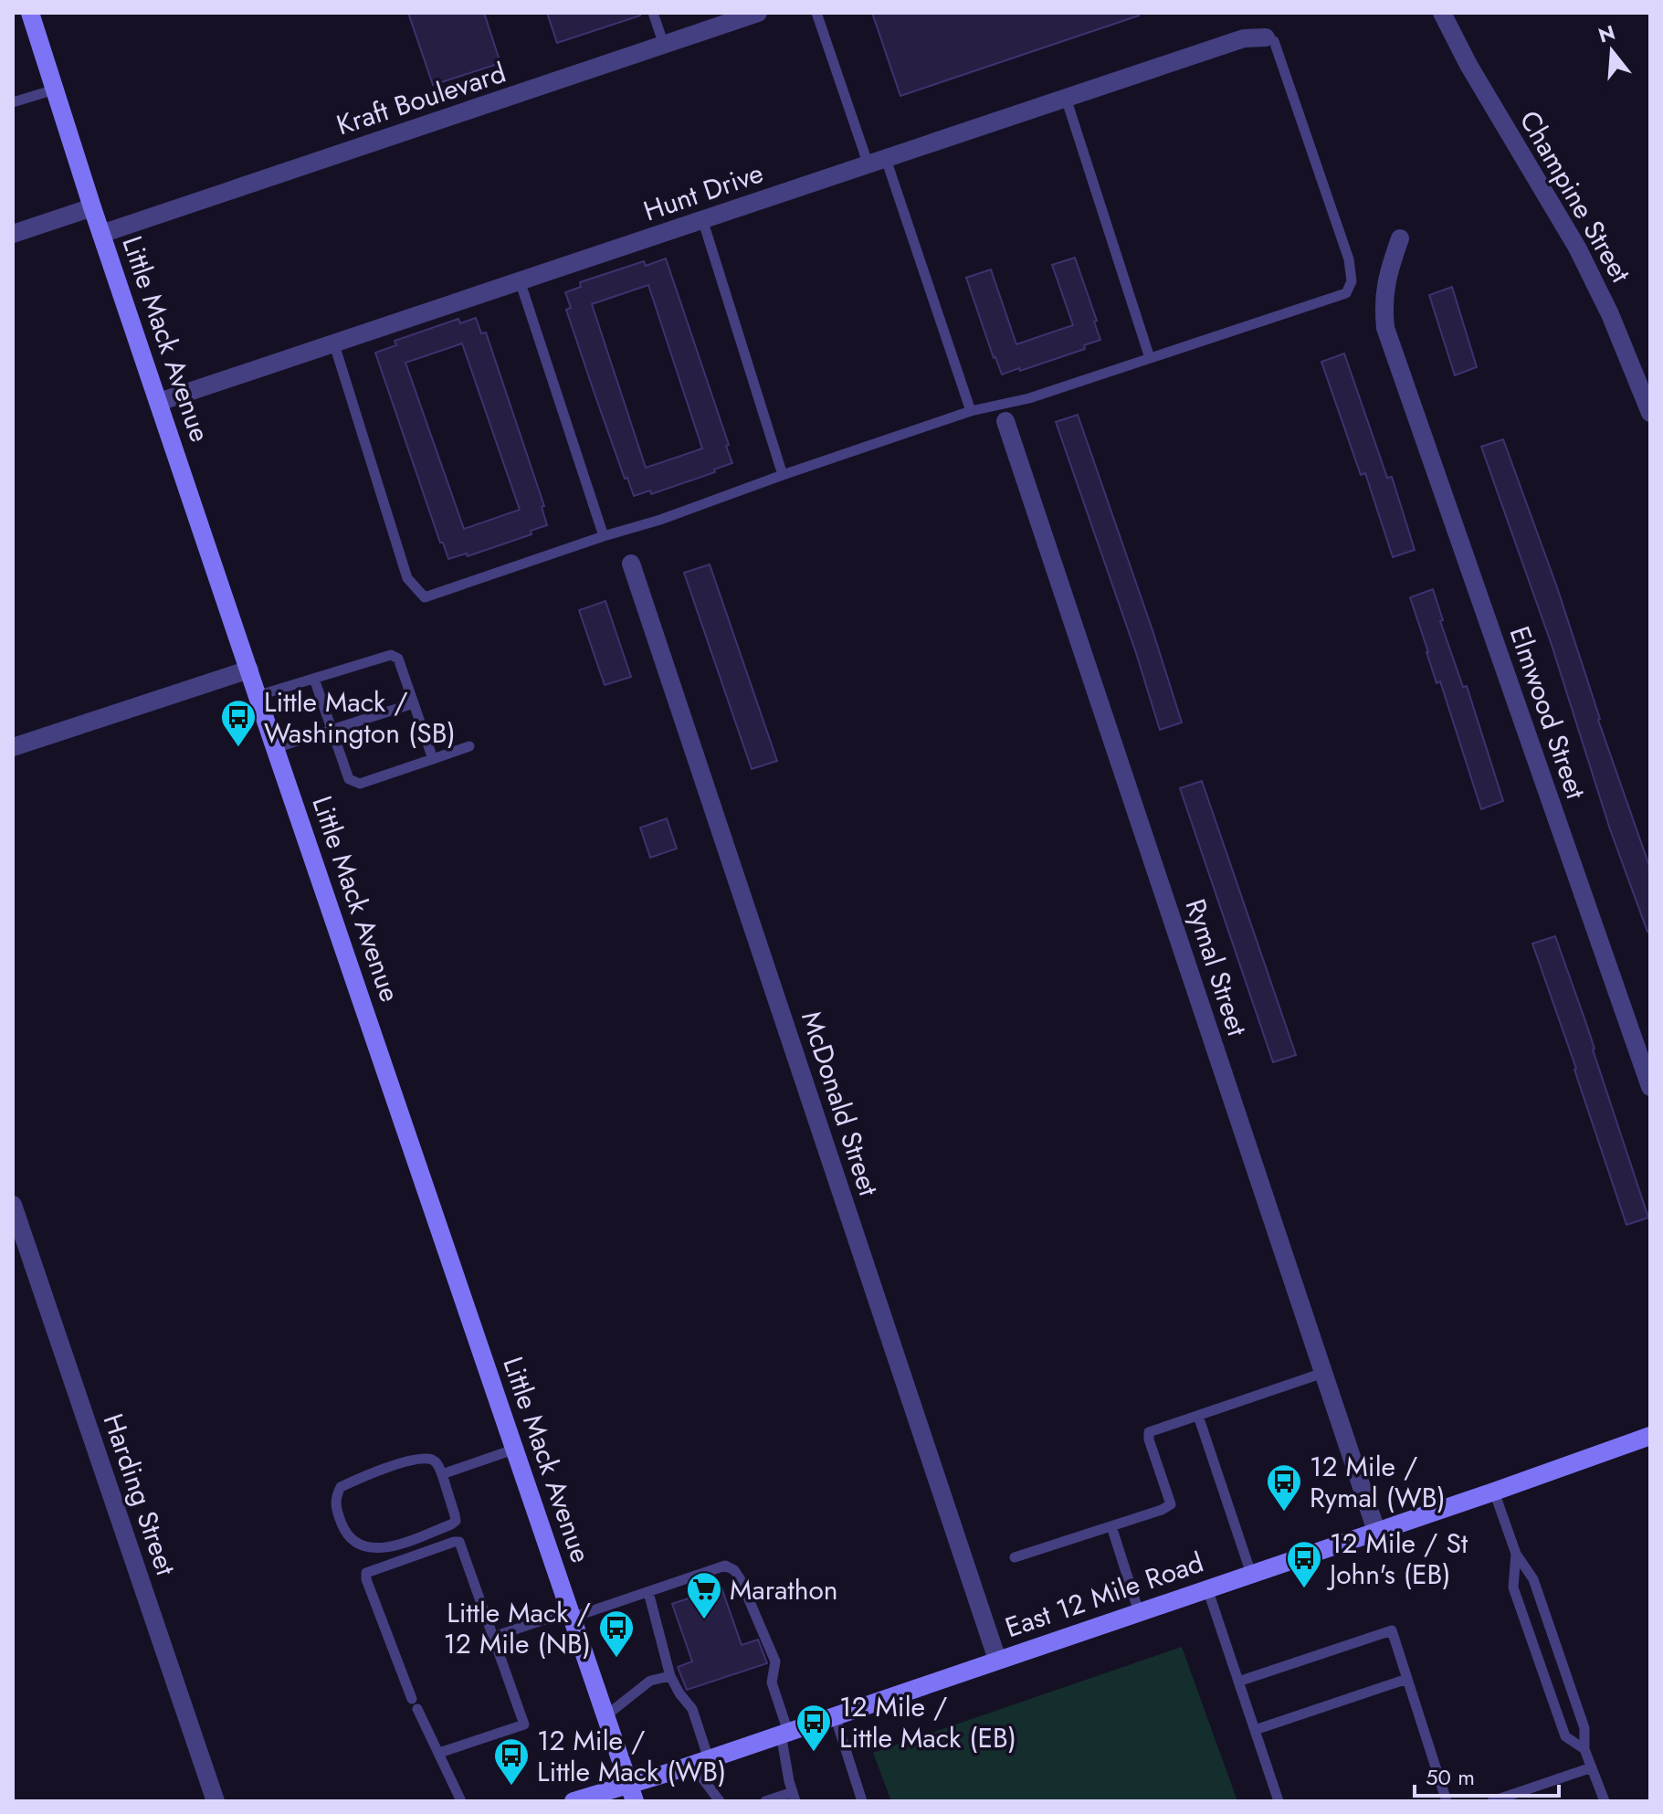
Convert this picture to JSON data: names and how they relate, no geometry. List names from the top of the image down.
{
  "streets": {
    "main road": ["Little Mack Avenue", "East 12 Mile Road"],
    "street": [
      "Kraft Boulevard",
      "Hunt Drive",
      "Champine Street",
      "Elmwood Street",
      "Rymal Street",
      "McDonald Street",
      "Harding Street"
    ]
  },
  "crossings": [
    ["Kraft Boulevard", "Little Mack Avenue"],
    ["Hunt Drive", "Little Mack Avenue"],
    ["Little Mack Avenue", "East 12 Mile Road"],
    ["Rymal Street", "East 12 Mile Road"],
    ["McDonald Street", "East 12 Mile Road"]
  ],
  "places": {
    "bus stop": [
      "Little Mack / Washington (SB)",
      "12 Mile / Rymal (WB)",
      "12 Mile / St John's (EB)",
      "Little Mack / 12 Mile (NB)",
      "12 Mile / Little Mack (EB)",
      "12 Mile / Little Mack (WB)"
    ],
    "supermarket": ["Marathon"]
  },
  "scale_bar": "50 m",
  "north": "top"
}
